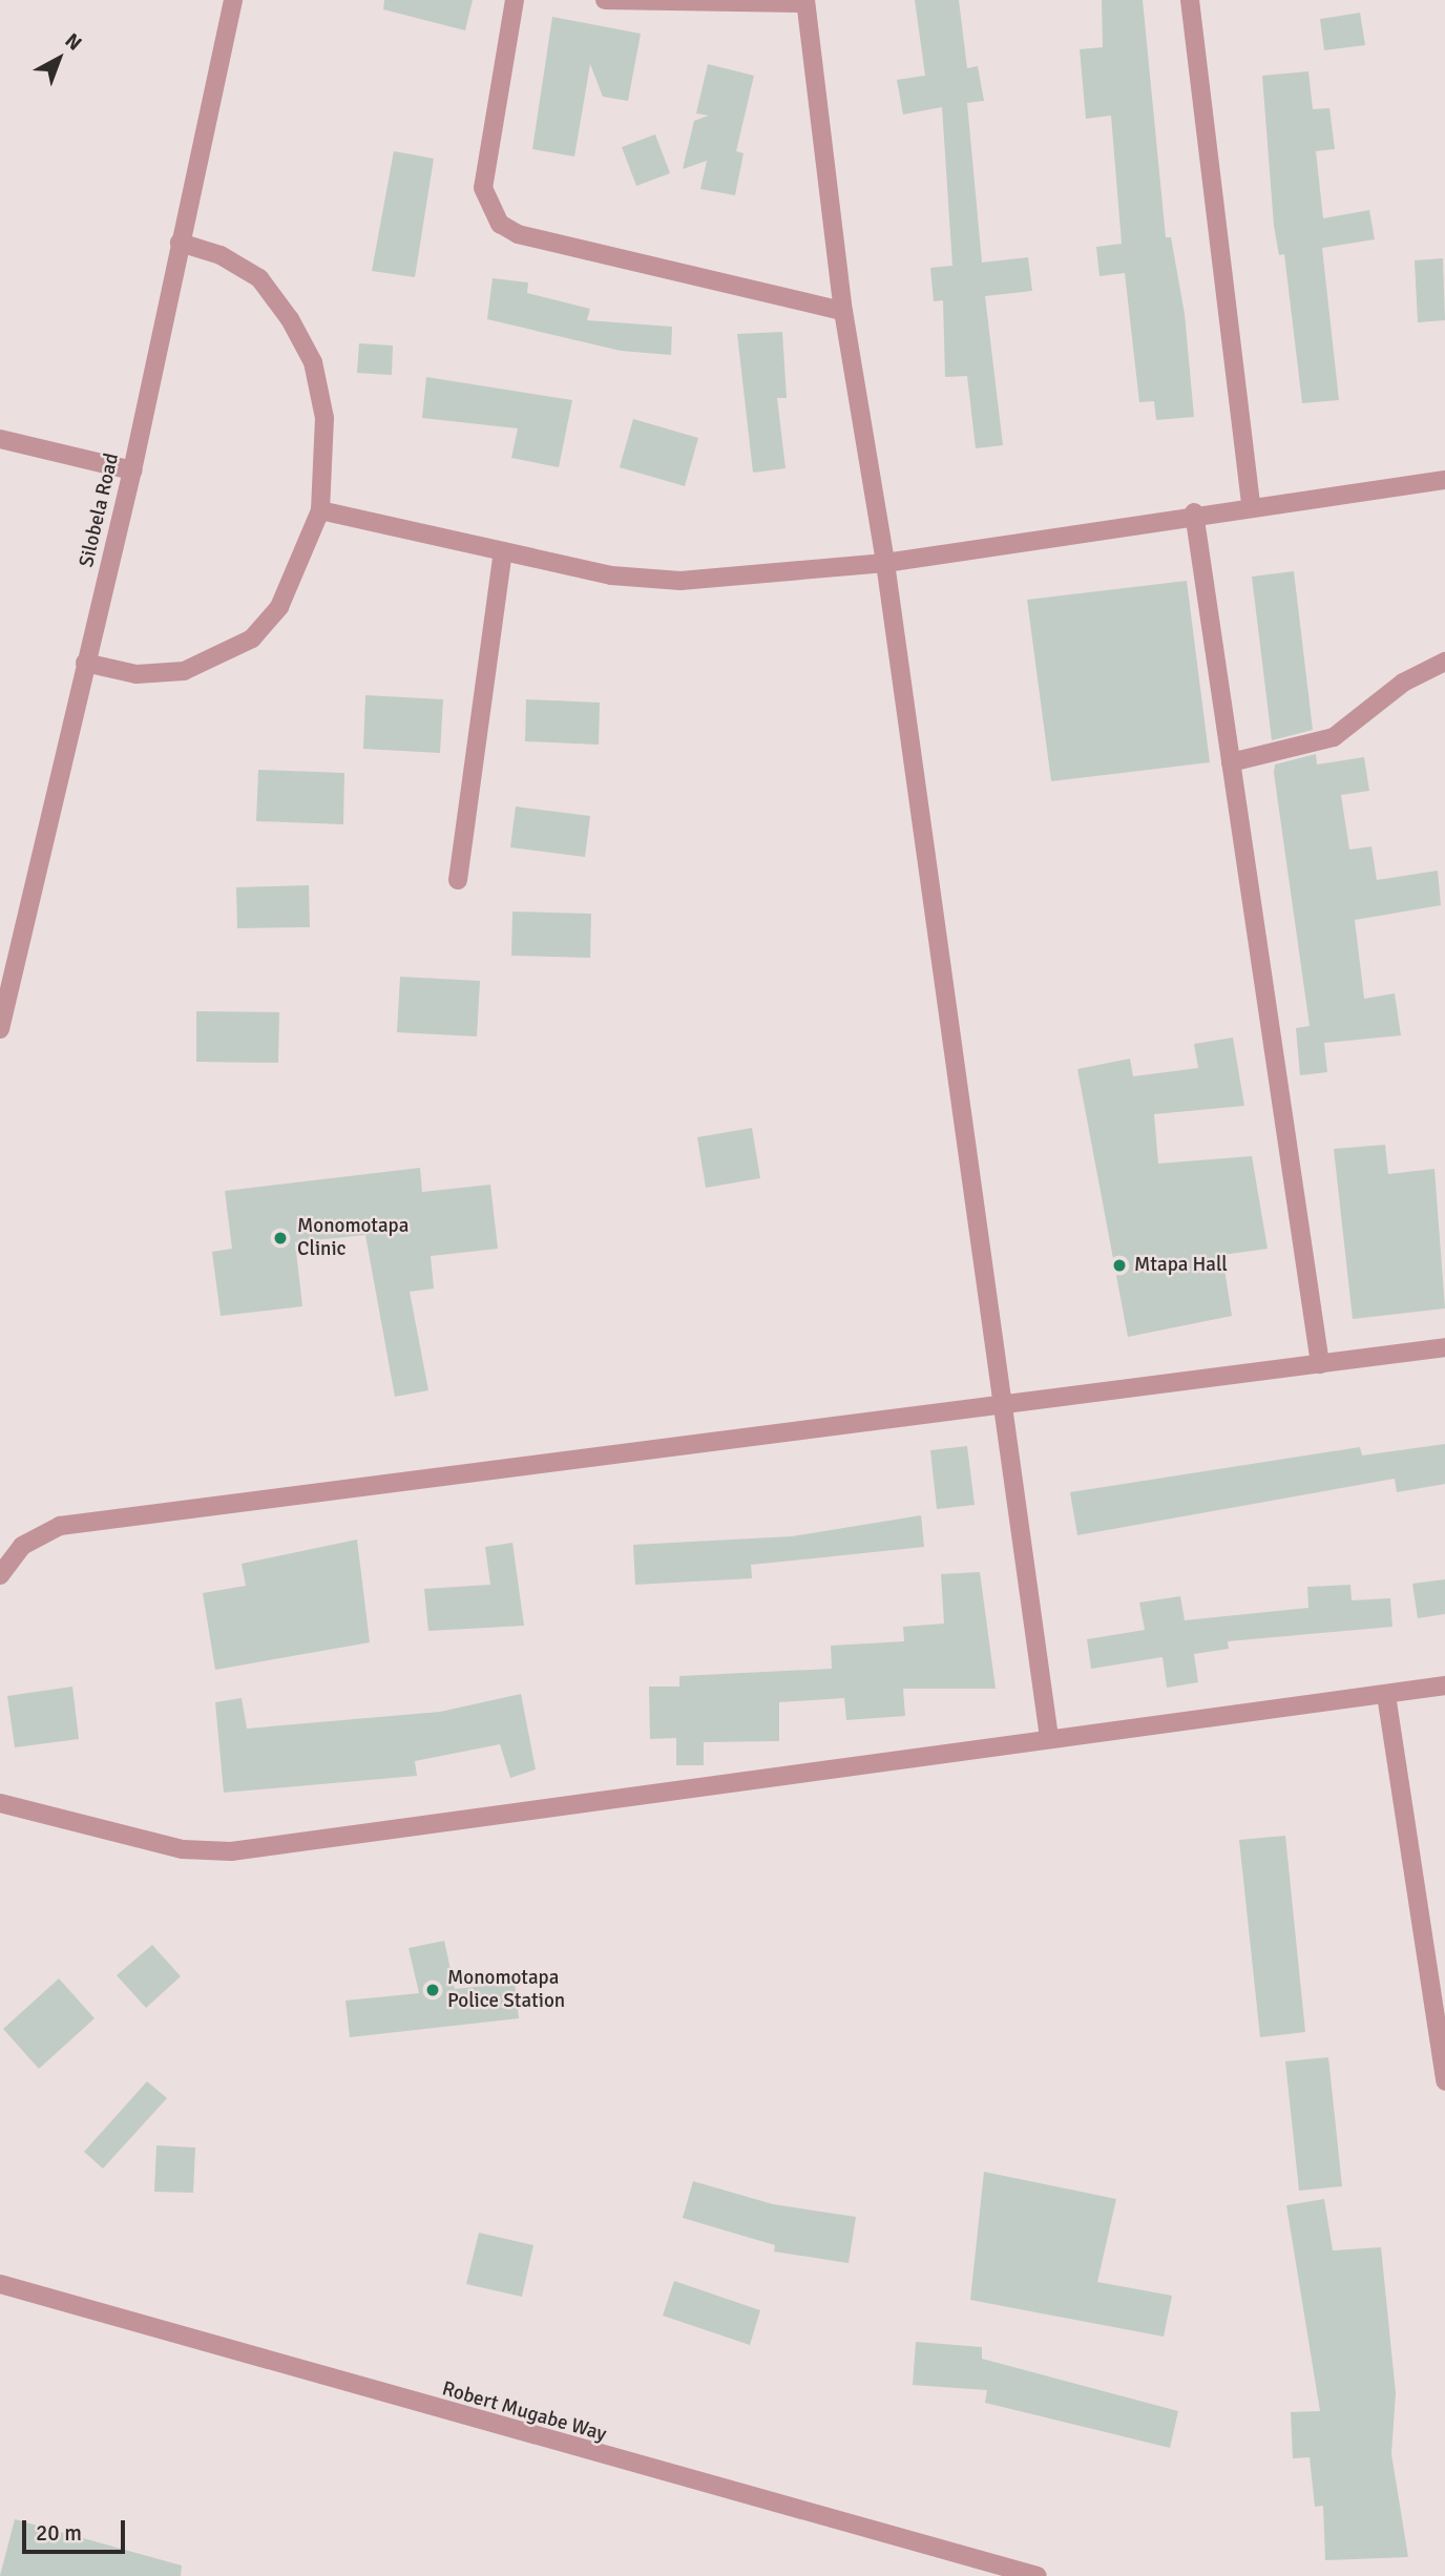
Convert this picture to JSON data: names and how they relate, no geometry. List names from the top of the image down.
{
  "streets": {
    "street": ["Silobela Road", "Robert Mugabe Way"]
  },
  "places": ["Monomotapa Clinic", "Mtapa Hall", "Monomotapa Police Station"],
  "scale_bar": "20 m",
  "north": "top right"
}
